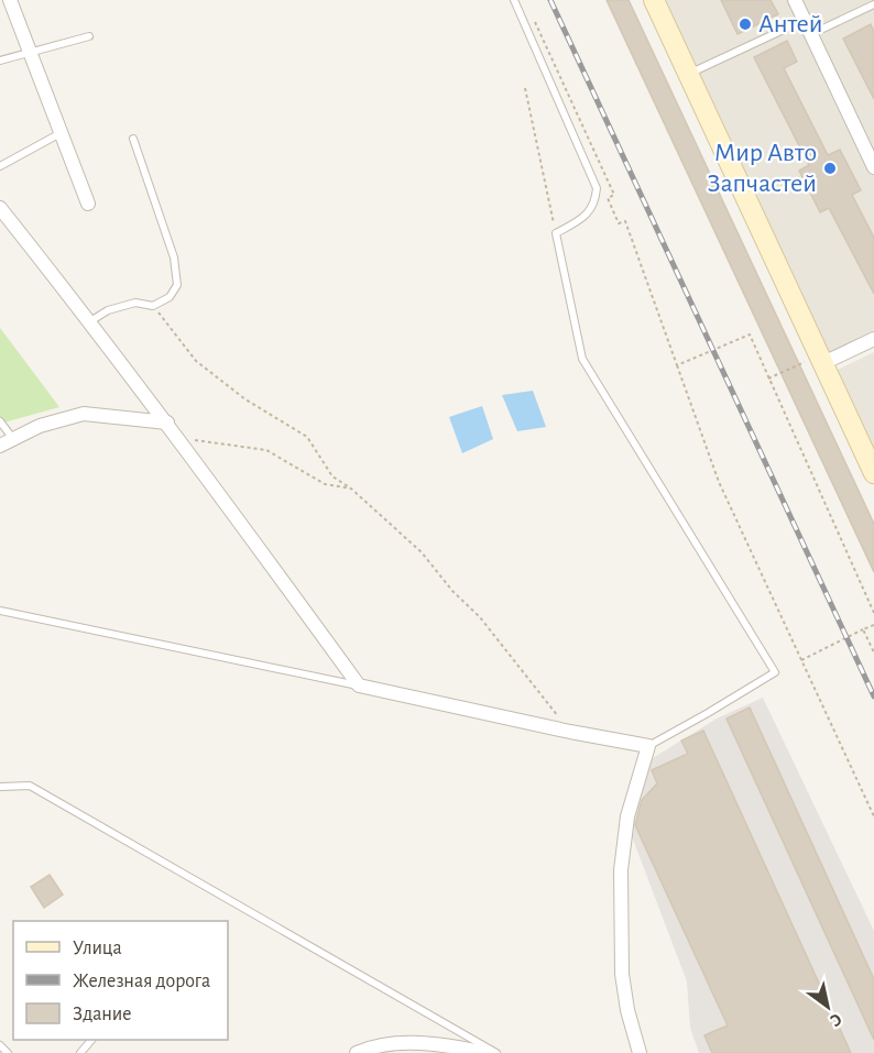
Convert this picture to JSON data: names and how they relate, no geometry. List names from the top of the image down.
{
  "places": ["Антей", "Мир Авто Запчастей"],
  "legend": ["Улица", "Железная дорога", "Здание"],
  "north": "bottom right"
}
